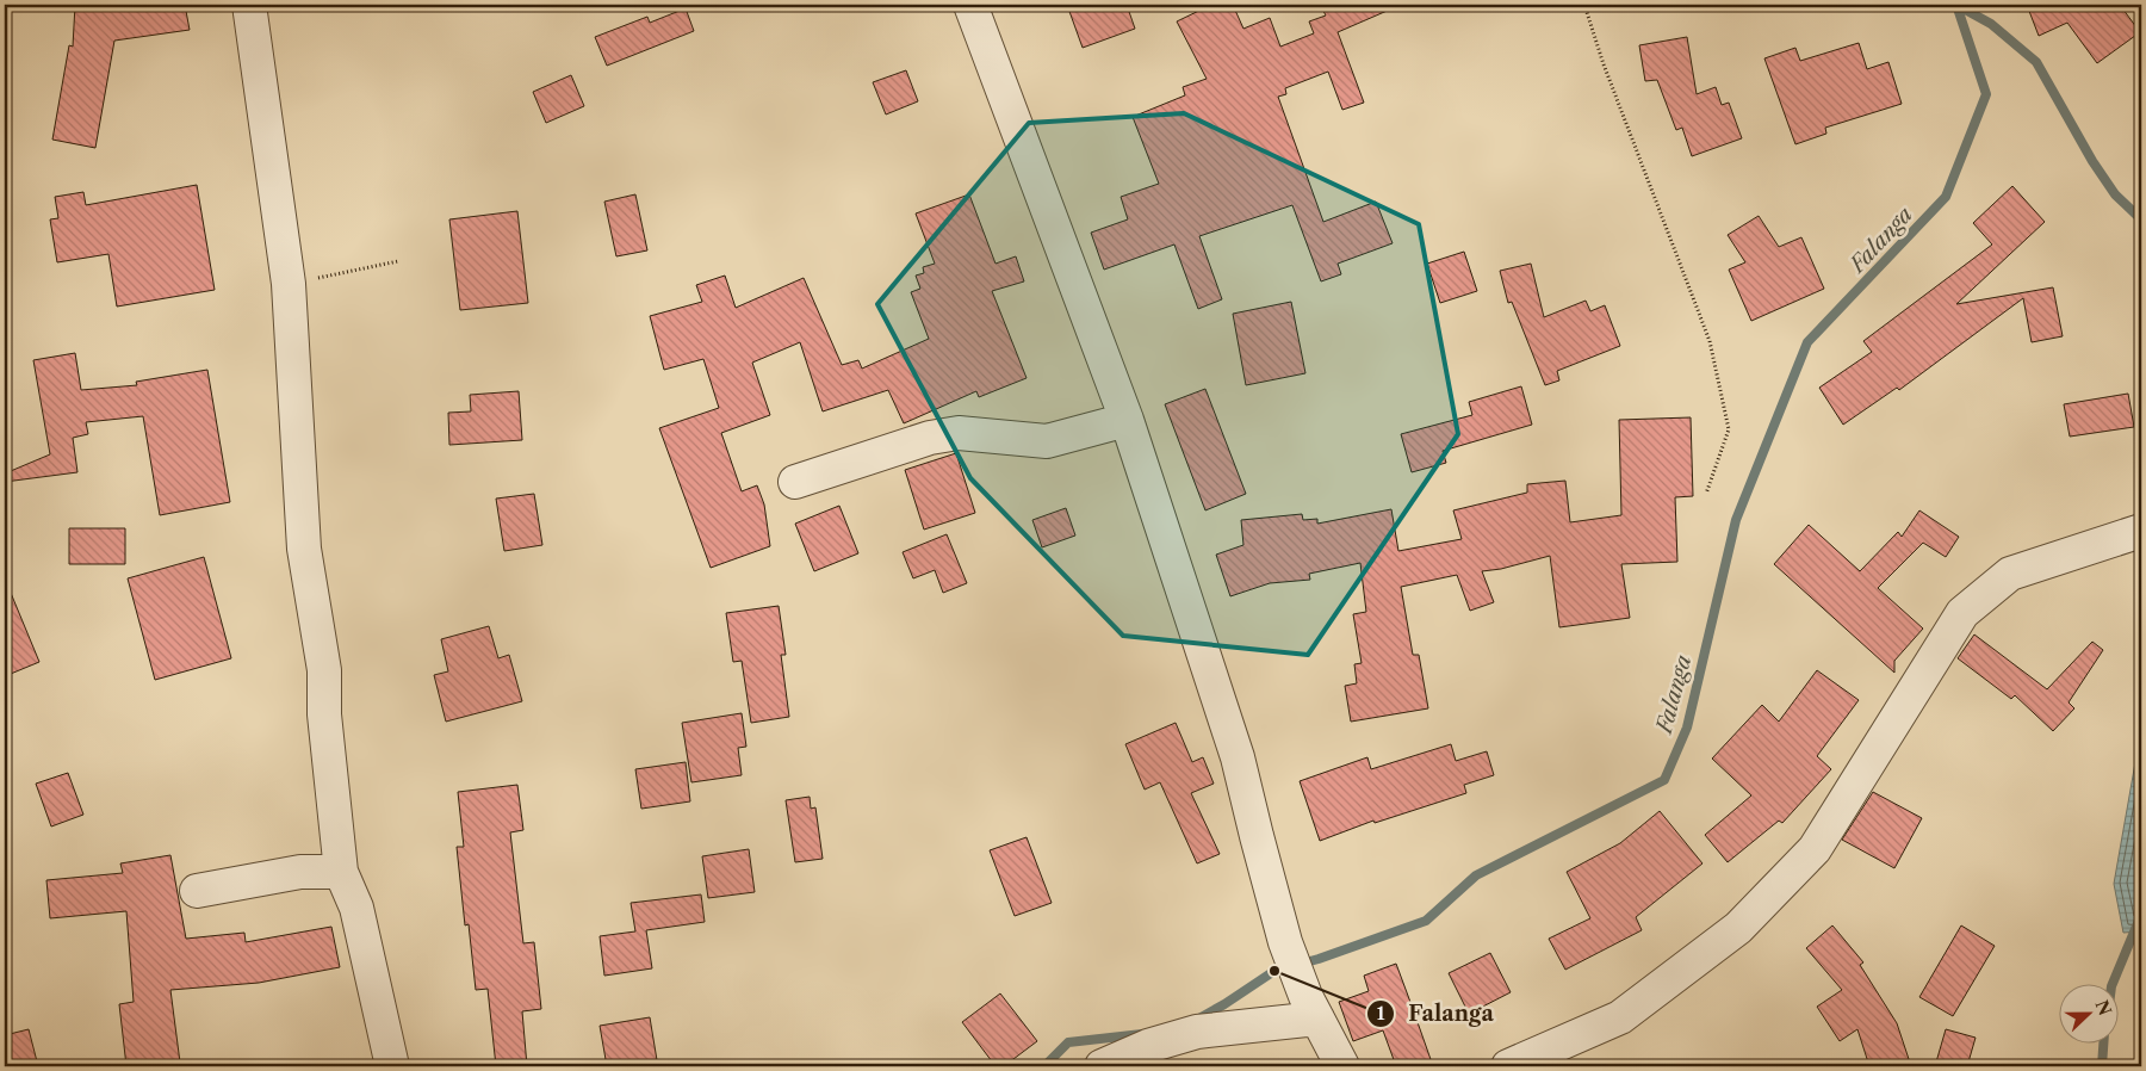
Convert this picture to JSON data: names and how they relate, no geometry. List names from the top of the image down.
{
  "water": ["Falanga"],
  "places": ["Falanga"],
  "north": "right"
}
